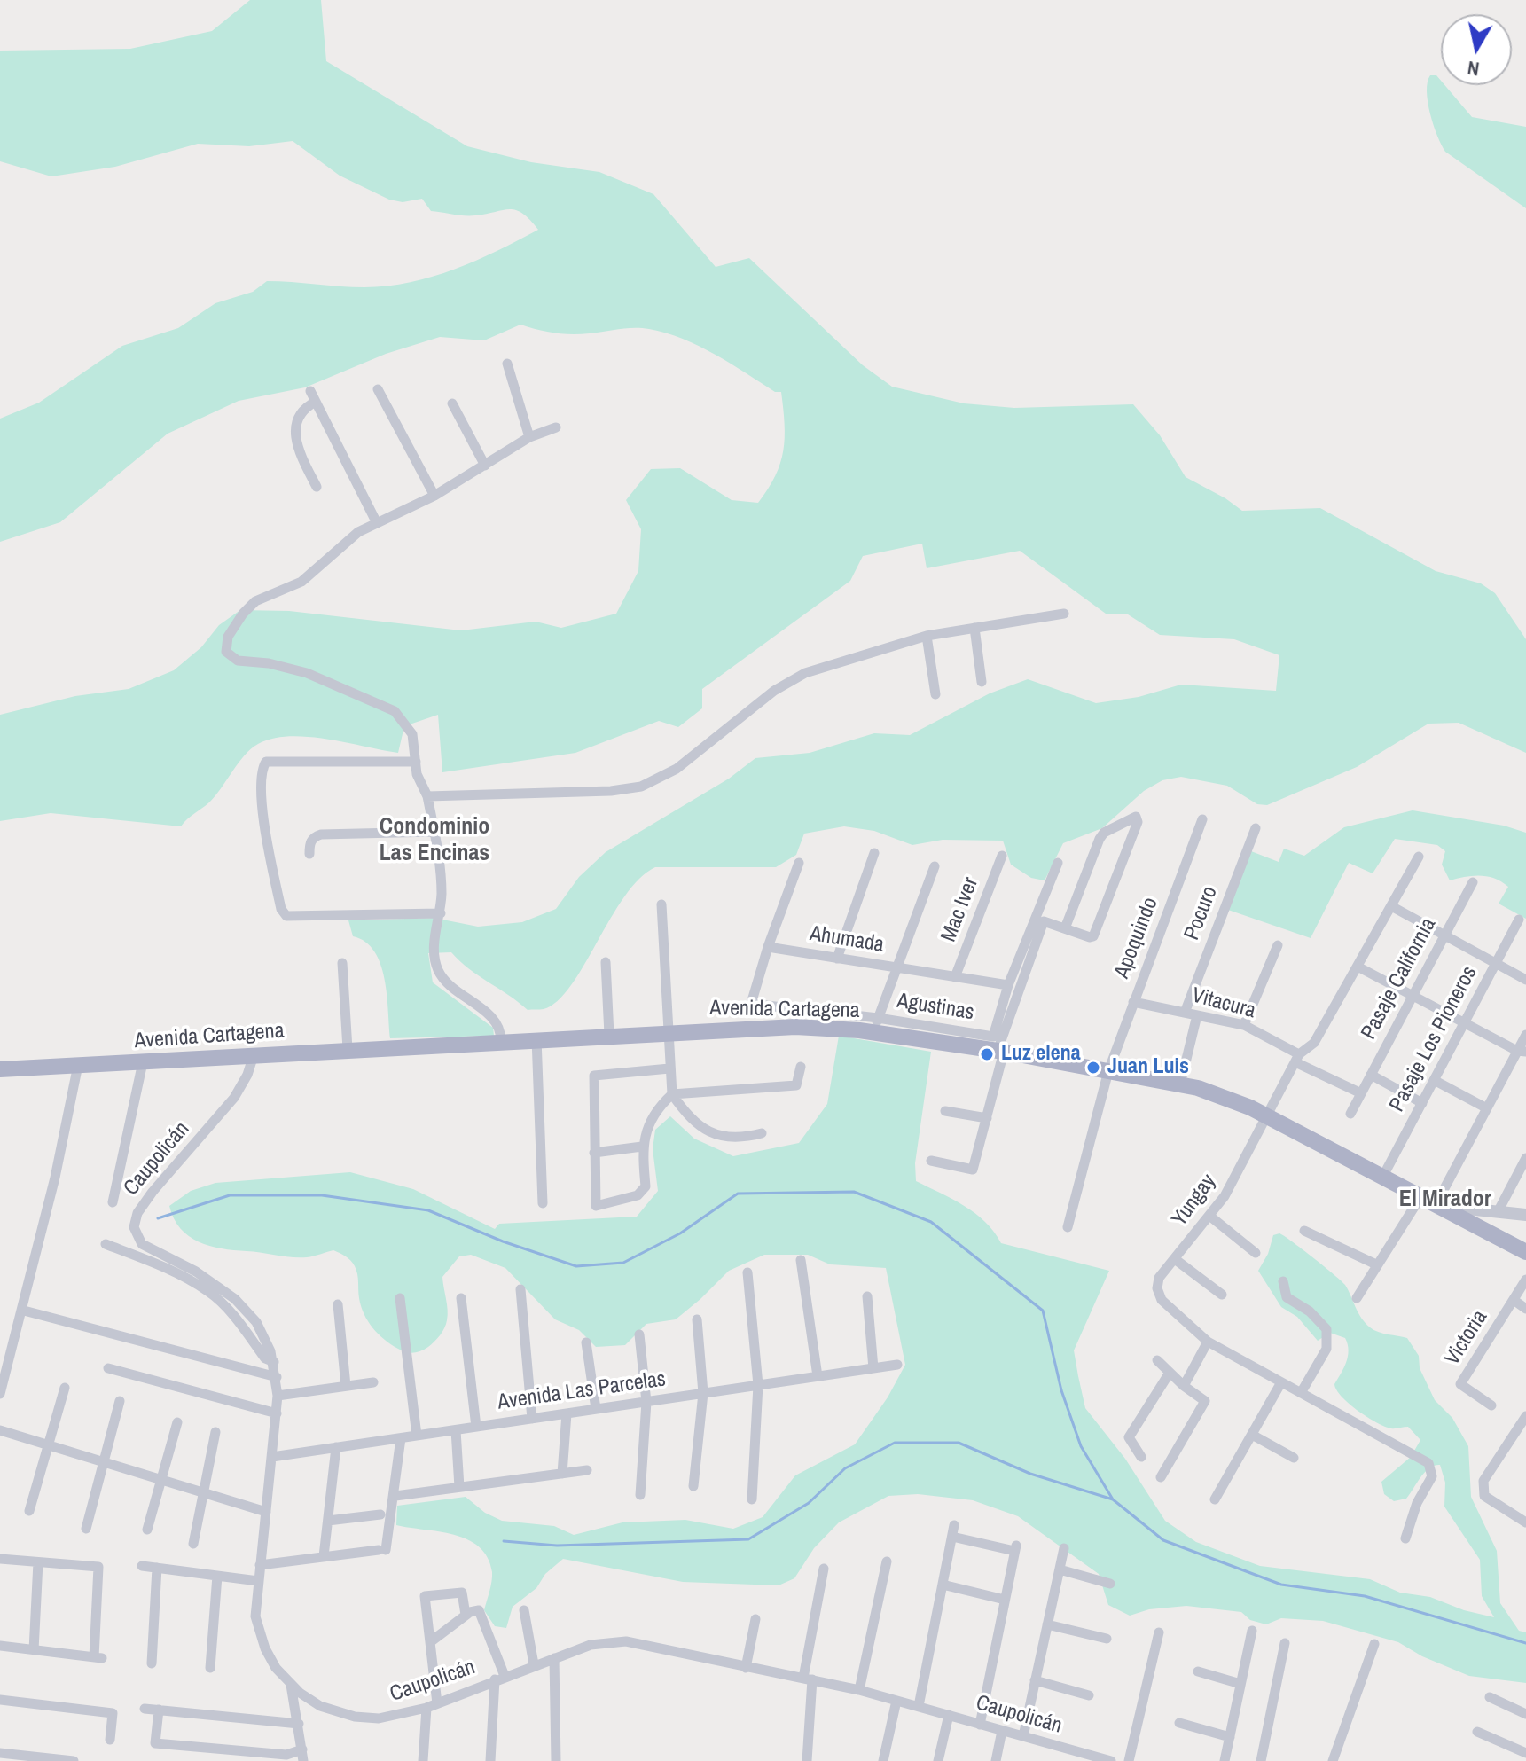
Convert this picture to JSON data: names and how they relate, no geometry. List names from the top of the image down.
{
  "streets": {
    "main road": ["Avenida Cartagena"],
    "street": [
      "Mac Iver",
      "Pocuro",
      "Apoquindo",
      "Ahumada",
      "Pasaje California",
      "Vitacura",
      "Agustinas",
      "Pasaje Los Pioneros",
      "Caupolicán",
      "Yungay",
      "Victoria",
      "Avenida Las Parcelas"
    ]
  },
  "crossings": [
    ["Mac Iver", "Ahumada"],
    ["Pocuro", "Vitacura"],
    ["Apoquindo", "Vitacura"],
    ["Apoquindo", "Avenida Cartagena"],
    ["Ahumada", "Agustinas"],
    ["Vitacura", "Yungay"],
    ["Agustinas", "Avenida Cartagena"],
    ["Avenida Cartagena", "Pasaje Los Pioneros"],
    ["Avenida Cartagena", "Caupolicán"],
    ["Avenida Cartagena", "Yungay"],
    ["Caupolicán", "Avenida Las Parcelas"]
  ],
  "districts": ["Condominio Las Encinas", "El Mirador"],
  "places": ["Luz elena", "Juan Luis"],
  "north": "bottom"
}
